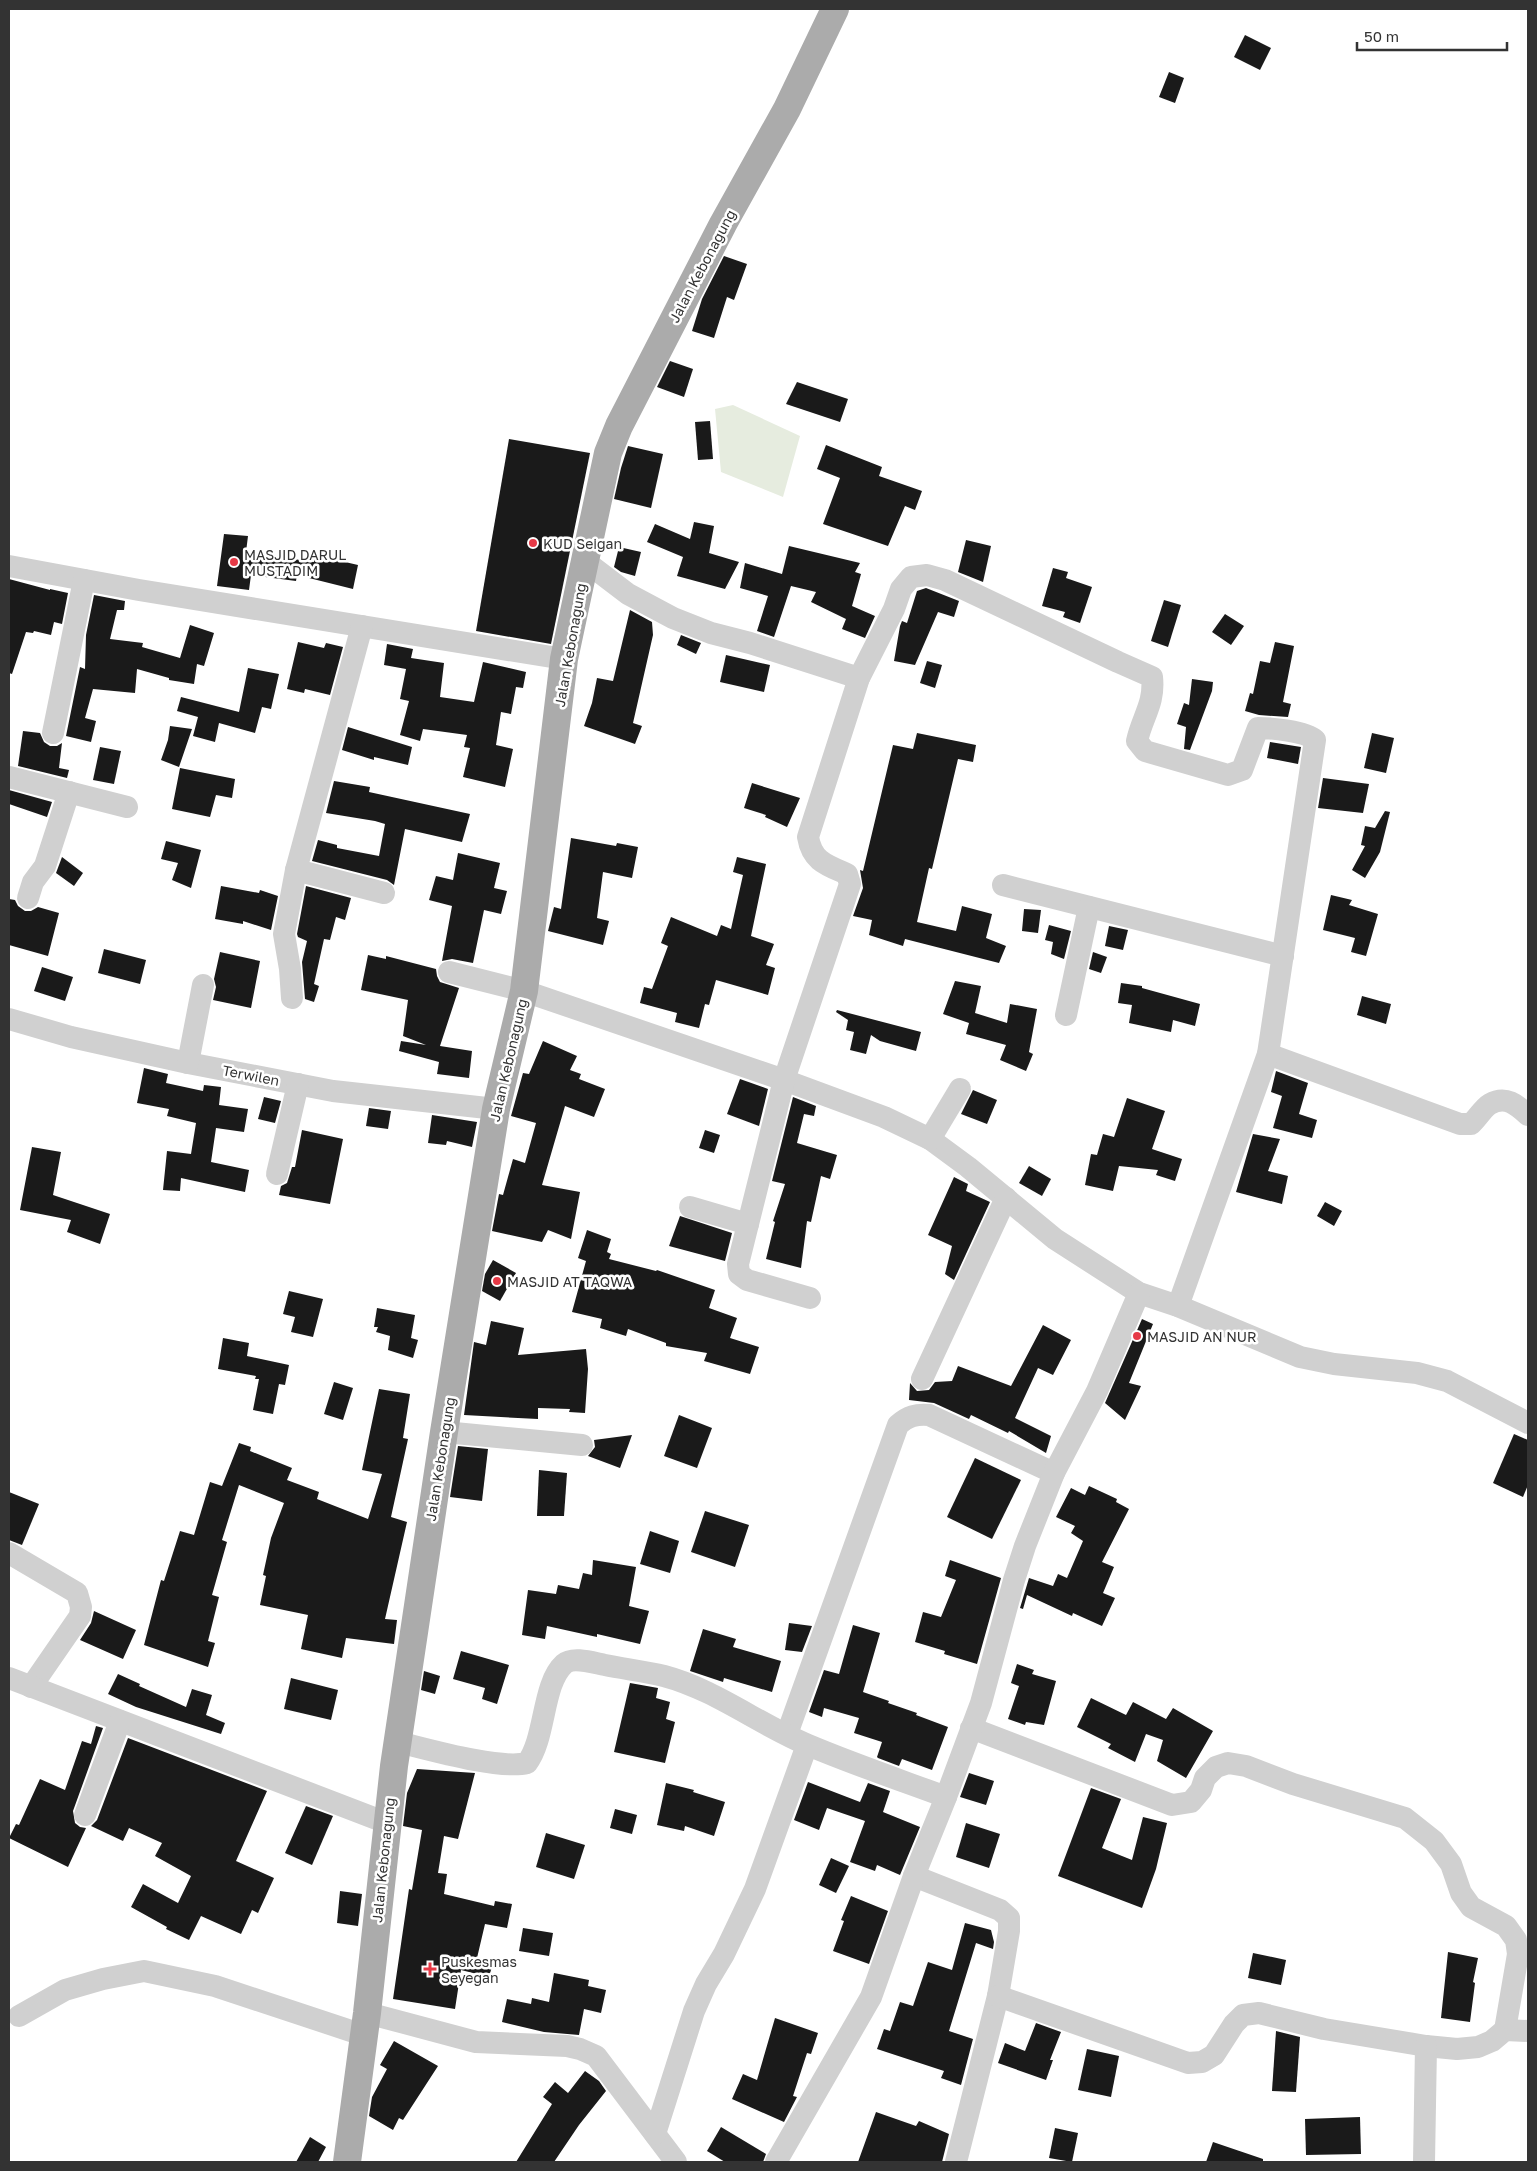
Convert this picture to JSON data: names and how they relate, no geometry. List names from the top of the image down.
{
  "streets": {
    "main road": ["Jalan Kebonagung"],
    "street": ["Terwilen"]
  },
  "crossings": [
    ["Jalan Kebonagung", "Terwilen"]
  ],
  "places": {
    "other": [
      "KUD Seigan",
      "MASJID DARUL MUSTADIM",
      "MASJID AT TAQWA",
      "MASJID AN NUR"
    ],
    "health": ["Puskesmas Seyegan"]
  },
  "scale_bar": "50 m"
}
